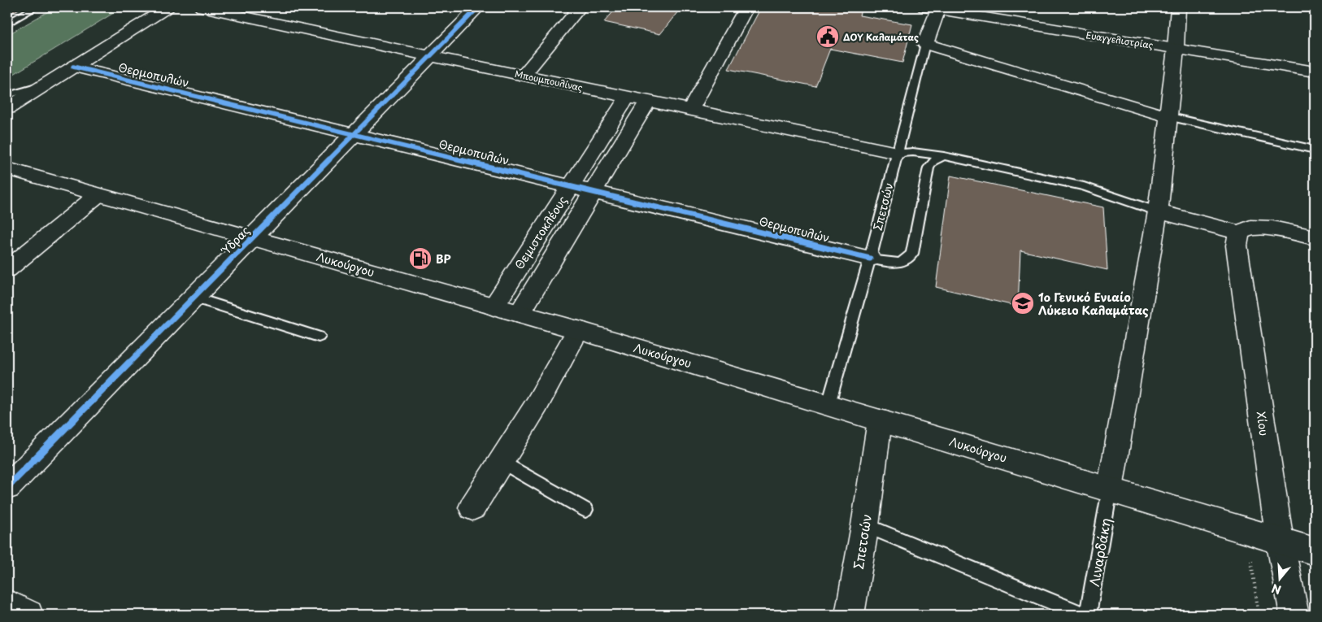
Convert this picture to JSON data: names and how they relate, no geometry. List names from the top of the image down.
{
  "streets": {
    "street": [
      "Ευαγγελιστρίας",
      "Θερμοπυλών",
      "Μπουμπουλίνας",
      "Σπετσών",
      "Θεμιστοκλέους",
      "Ύδρας",
      "Λυκούργου",
      "Χίου"
    ],
    "lane": ["Λιναρδάκη"]
  },
  "crossings": [
    ["Ευαγγελιστρίας", "Σπετσών"],
    ["Θερμοπυλών", "Σπετσών"],
    ["Θερμοπυλών", "Θεμιστοκλέους"],
    ["Θερμοπυλών", "Ύδρας"],
    ["Μπουμπουλίνας", "Σπετσών"],
    ["Μπουμπουλίνας", "Θεμιστοκλέους"],
    ["Μπουμπουλίνας", "Ύδρας"],
    ["Σπετσών", "Λυκούργου"],
    ["Θεμιστοκλέους", "Λυκούργου"],
    ["Ύδρας", "Λυκούργου"],
    ["Λυκούργου", "Χίου"],
    ["Λυκούργου", "Λιναρδάκη"]
  ],
  "places": {
    "public building": ["ΔΟΥ Καλαμάτας"],
    "fuel station": ["BP"],
    "school or university": ["1ο Γενικό Ενιαίο Λύκειο Καλαμάτας"]
  },
  "north": "bottom"
}
